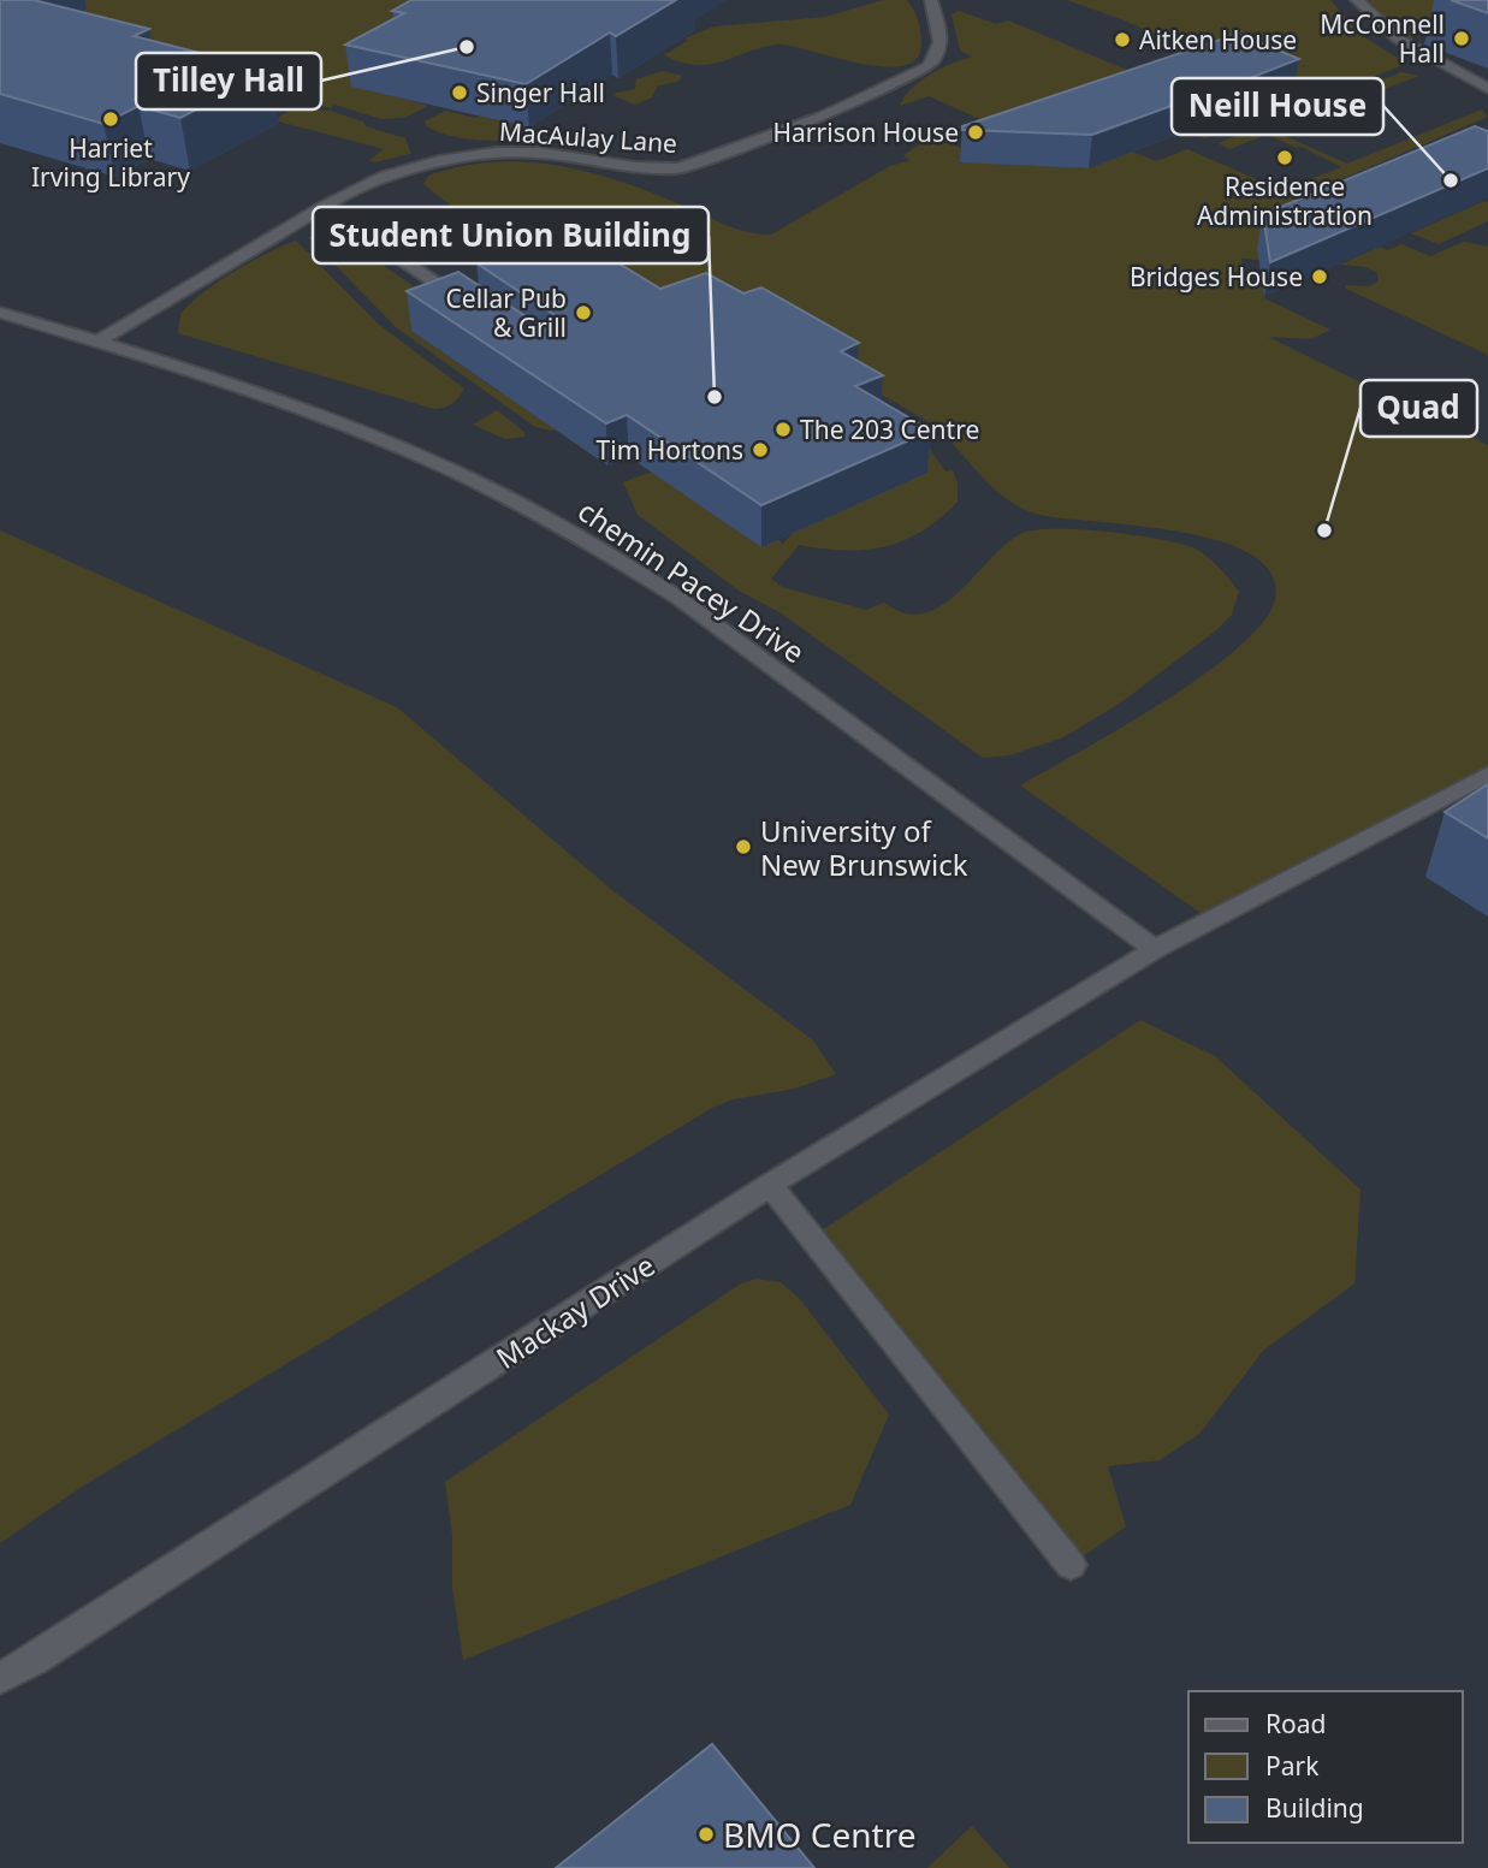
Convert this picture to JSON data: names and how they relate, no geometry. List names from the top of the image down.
{
  "streets": {
    "street": ["MacAulay Lane", "chemin Pacey Drive", "Mackay Drive"]
  },
  "crossings": [
    ["MacAulay Lane", "chemin Pacey Drive"],
    ["chemin Pacey Drive", "Mackay Drive"]
  ],
  "places": [
    "McConnell Hall",
    "Aitken House",
    "Tilley Hall",
    "Singer Hall",
    "Harriet Irving Library",
    "Harrison House",
    "Residence Administration",
    "Neill House",
    "Bridges House",
    "Cellar Pub & Grill",
    "Student Union Building",
    "The 203 Centre",
    "Tim Hortons",
    "Quad",
    "University of New Brunswick",
    "BMO Centre"
  ],
  "legend": ["Road", "Park", "Building"]
}
